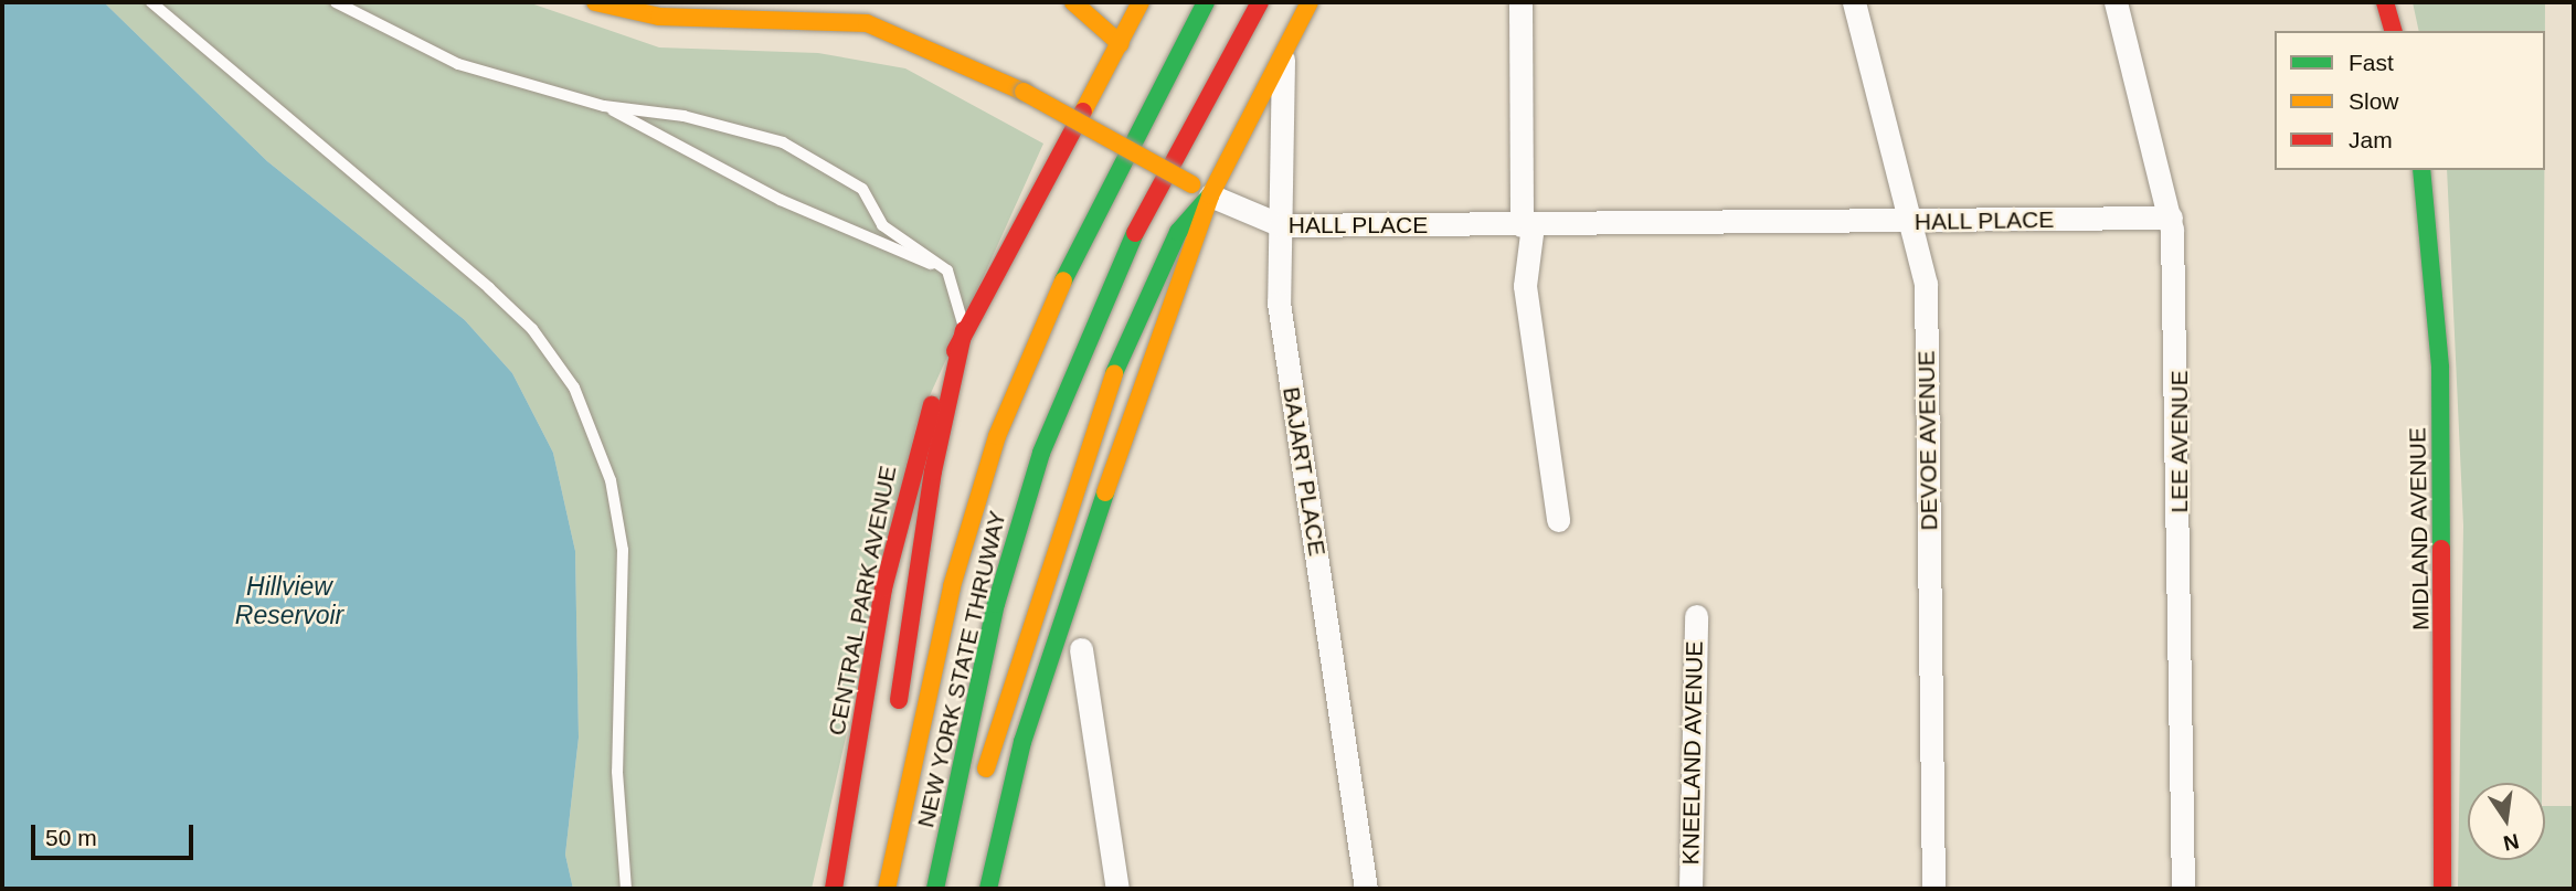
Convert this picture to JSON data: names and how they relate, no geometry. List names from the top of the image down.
{
  "streets": {
    "main road": [
      "HALL PLACE",
      "MIDLAND AVENUE",
      "CENTRAL PARK AVENUE",
      "NEW YORK STATE THRUWAY"
    ],
    "street": [
      "DEVOE AVENUE",
      "LEE AVENUE",
      "BAJART PLACE",
      "KNEELAND AVENUE"
    ]
  },
  "crossings": [
    ["HALL PLACE", "DEVOE AVENUE"],
    ["HALL PLACE", "LEE AVENUE"],
    ["HALL PLACE", "BAJART PLACE"]
  ],
  "water": ["Hillview Reservoir"],
  "legend": ["Fast", "Slow", "Jam"],
  "scale_bar": "50 m",
  "north": "bottom"
}
